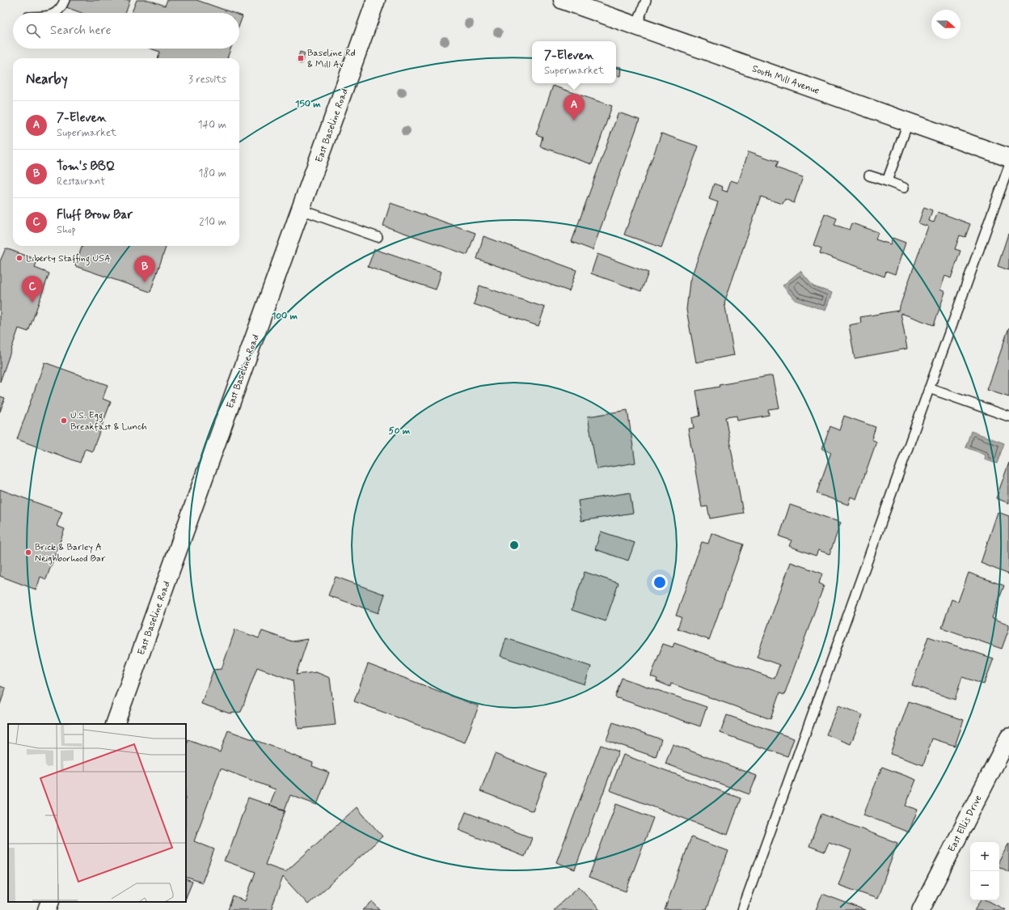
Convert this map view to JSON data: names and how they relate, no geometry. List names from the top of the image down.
{
  "streets": {
    "main road": ["South Mill Avenue", "East Baseline Road"],
    "street": ["East Ellis Drive"]
  },
  "places": {
    "transit": ["Baseline Rd & Mill Av"],
    "other": ["Liberty Staffing USA", "U.S. Egg Breakfast & Lunch", "Brick & Barley A Neighborhood Bar"]
  },
  "north": "right",
  "page": {
    "search": "Search here",
    "popup": ["7-Eleven", "Supermarket"],
    "heading": ["Nearby", "3 results"],
    "pins": ["A", "B", "C"],
    "list": [
      {
        "mark": "A",
        "name": "7-Eleven",
        "note": "Supermarket",
        "value": "140 m"
      },
      {
        "mark": "B",
        "name": "Tom's BBQ",
        "note": "Restaurant",
        "value": "180 m"
      },
      {
        "mark": "C",
        "name": "Fluff Brow Bar",
        "note": "Shop",
        "value": "210 m"
      }
    ],
    "map_buttons": ["+", "−"]
  },
  "rings": ["150 m", "100 m", "50 m"]
}
